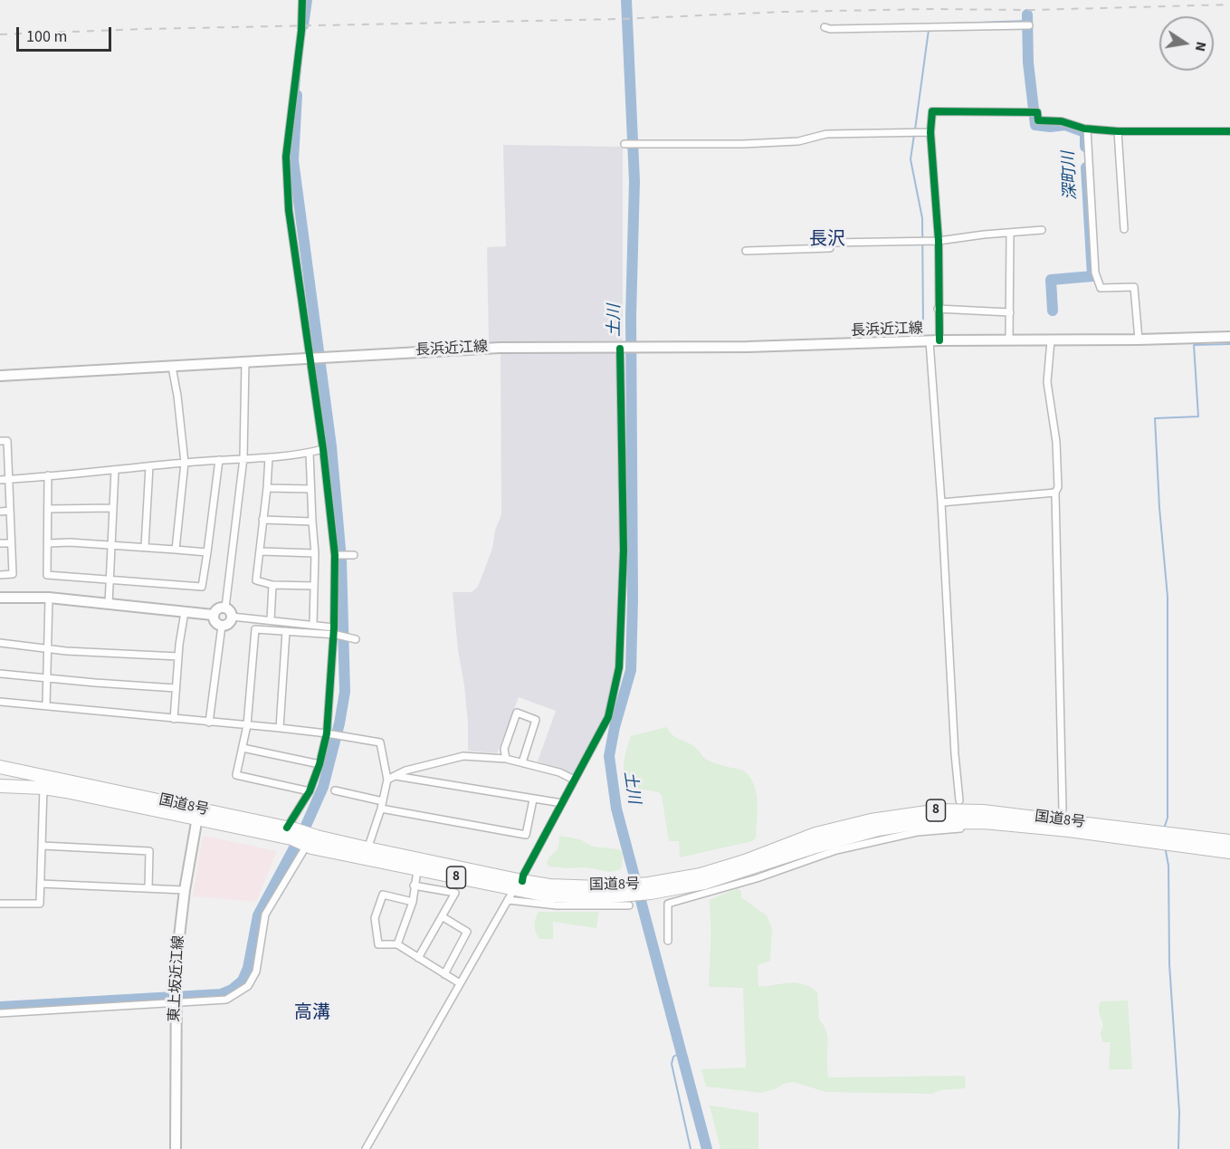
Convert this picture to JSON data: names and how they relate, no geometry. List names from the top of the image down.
{
  "streets": {
    "highway": ["国道8号", "8"],
    "main road": ["長浜近江線", "東上坂近江線"]
  },
  "crossings": [
    ["国道8号", "東上坂近江線"]
  ],
  "districts": ["長沢", "高溝"],
  "water": ["深町川", "土川"],
  "scale_bar": "100 m",
  "north": "right"
}
